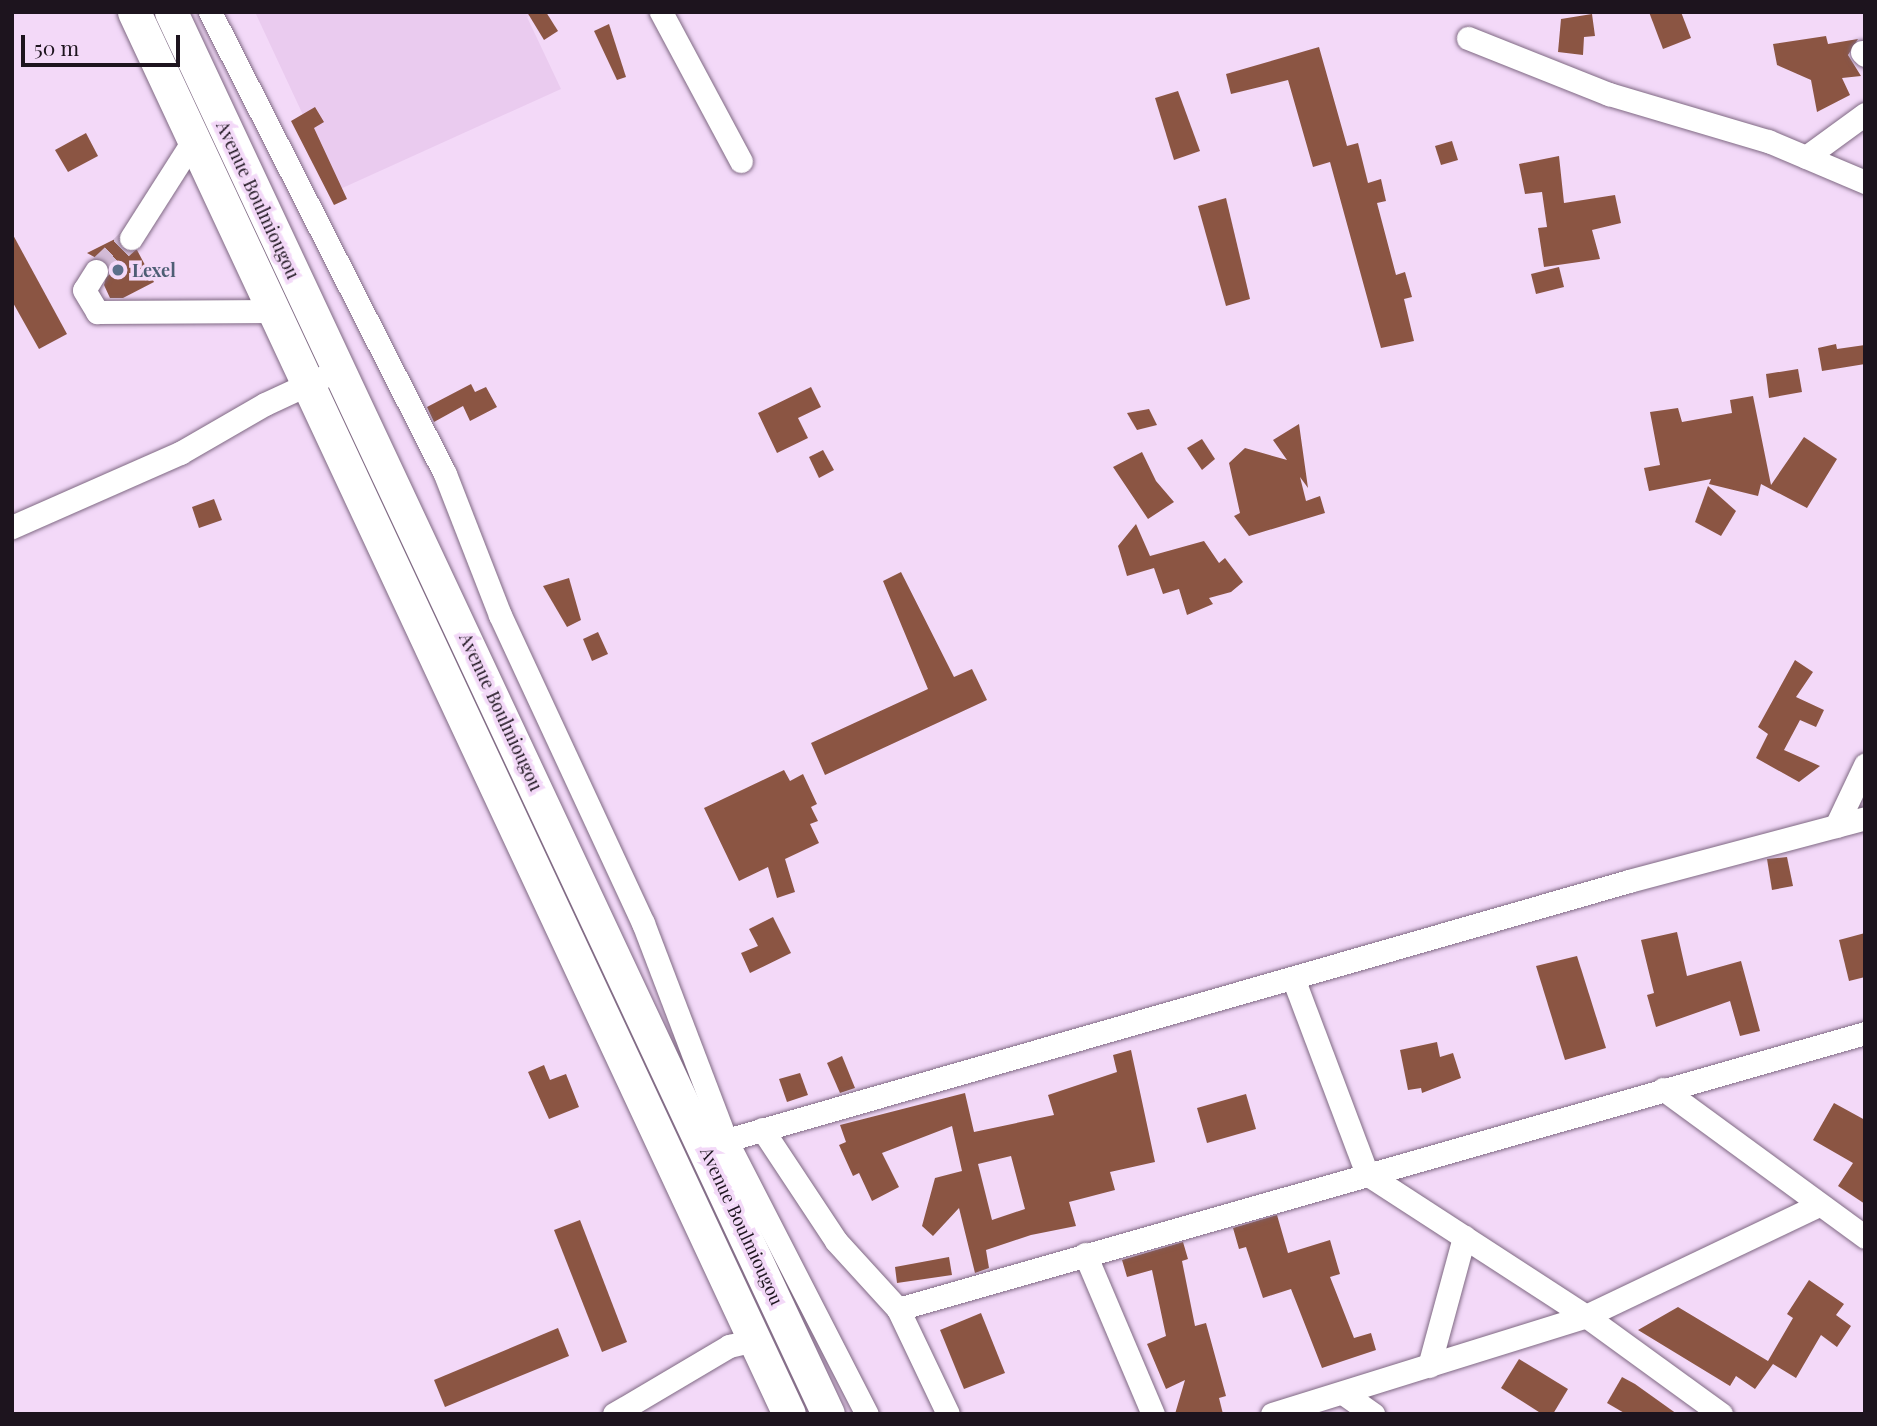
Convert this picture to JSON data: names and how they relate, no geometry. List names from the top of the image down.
{
  "streets": {
    "highway": ["Avenue Boulmiougou"]
  },
  "places": ["Lexel"],
  "scale_bar": "50 m"
}
